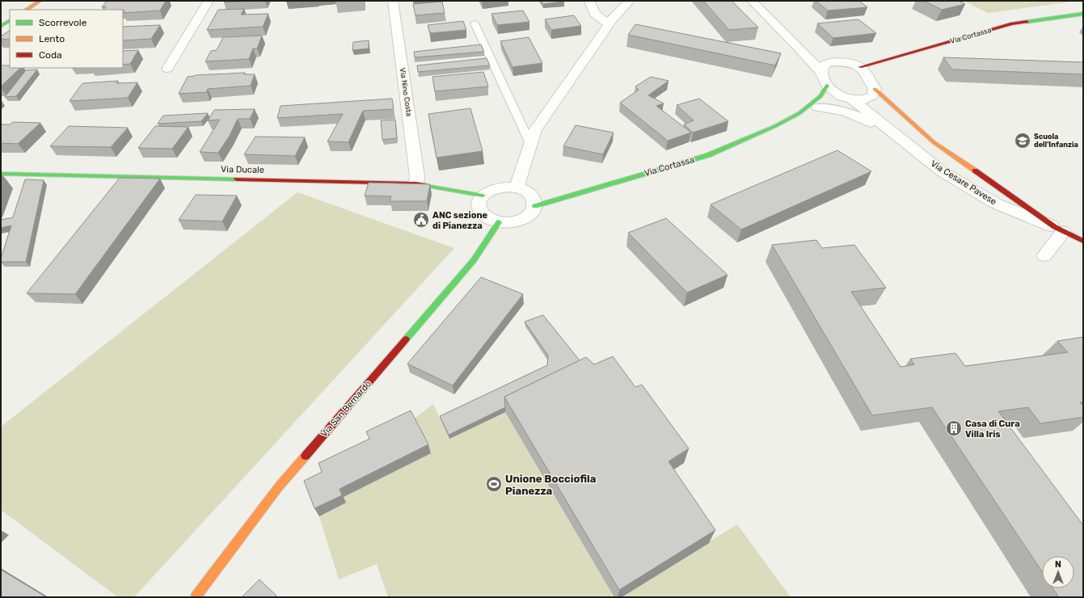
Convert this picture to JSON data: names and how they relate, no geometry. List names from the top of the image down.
{
  "streets": {
    "street": [
      "Via Cortassa",
      "Via Nino Costa",
      "Via Ducale",
      "Via Cesare Pavese",
      "Via San Bernardo"
    ]
  },
  "crossings": [
    ["Via Cortassa", "Via Ducale"],
    ["Via Cortassa", "Via Cesare Pavese"],
    ["Via Cortassa", "Via San Bernardo"],
    ["Via Nino Costa", "Via Ducale"],
    ["Via Ducale", "Via San Bernardo"]
  ],
  "places": {
    "school or university": ["Scuola dell'Infanzia"],
    "public building": ["ANC sezione di Pianezza"],
    "building": ["Casa di Cura Villa Iris"],
    "sports": ["Unione Bocciofila Pianezza"]
  },
  "legend": ["Scorrevole", "Lento", "Coda"],
  "north": "top"
}
